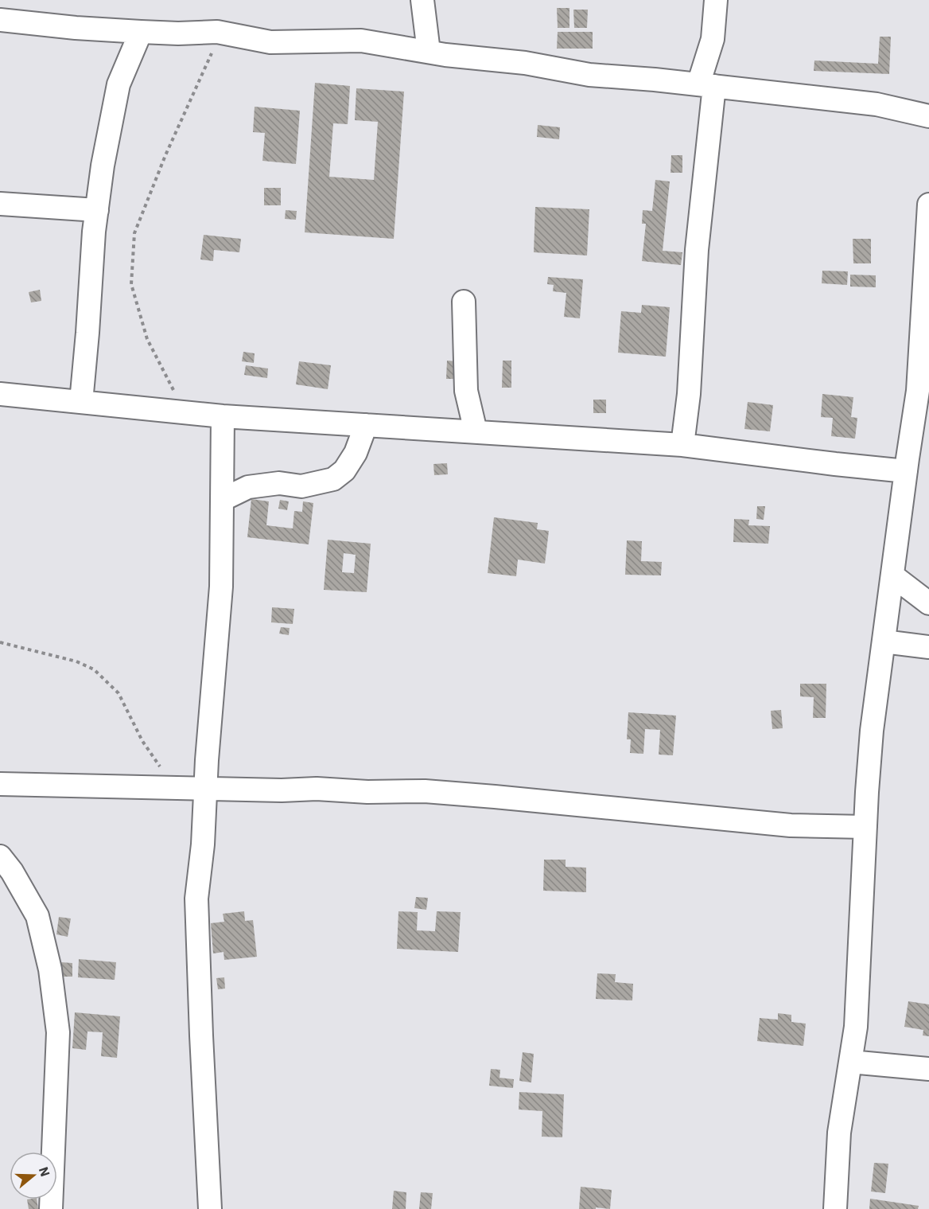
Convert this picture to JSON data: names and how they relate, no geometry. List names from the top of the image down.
{
  "north": "right"
}
